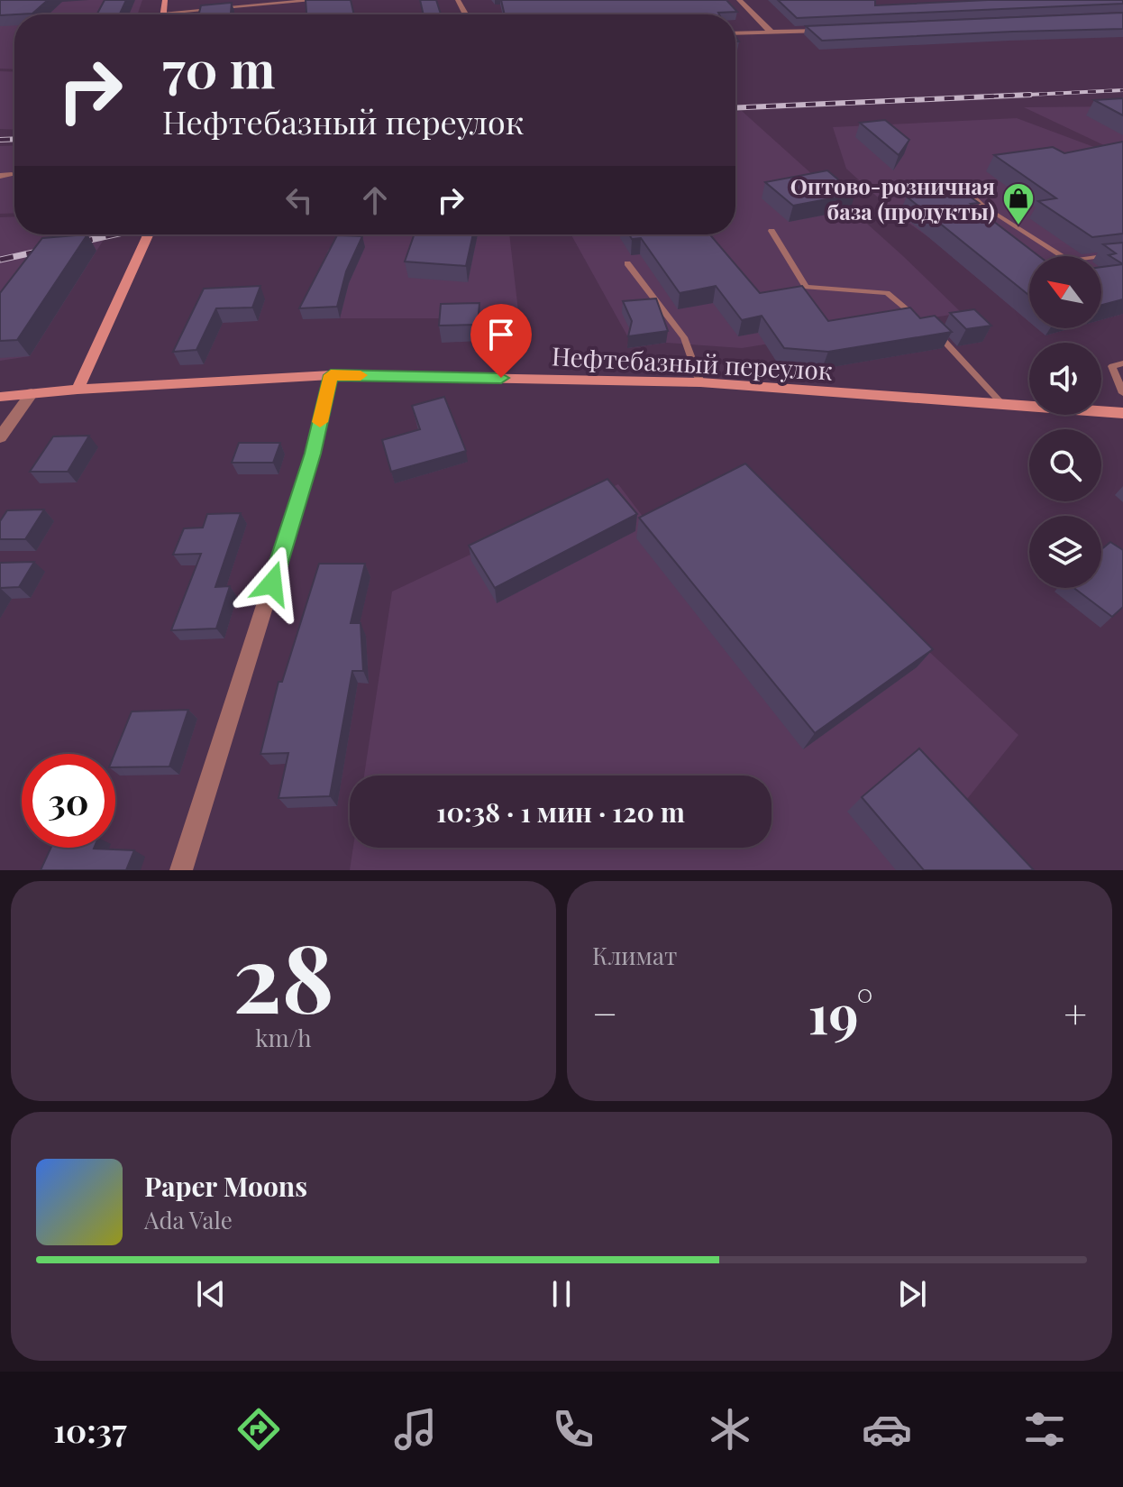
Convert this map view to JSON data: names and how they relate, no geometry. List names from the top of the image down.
{
  "streets": {
    "main road": ["Нефтебазный переулок"]
  },
  "places": {
    "shop": ["Оптово-розничная база (продукты)"]
  },
  "north": "top left",
  "page": {
    "turn": ["70 m", "Нефтебазный переулок"],
    "limit": "30",
    "trip": "10:38 · 1 мин · 120 m",
    "tile": [
      ["28", "km/h"],
      "Климат"
    ],
    "heat": ["−", "19°", "+"],
    "song": ["Paper Moons", "Ada Vale"],
    "tabs": "10:37"
  }
}
